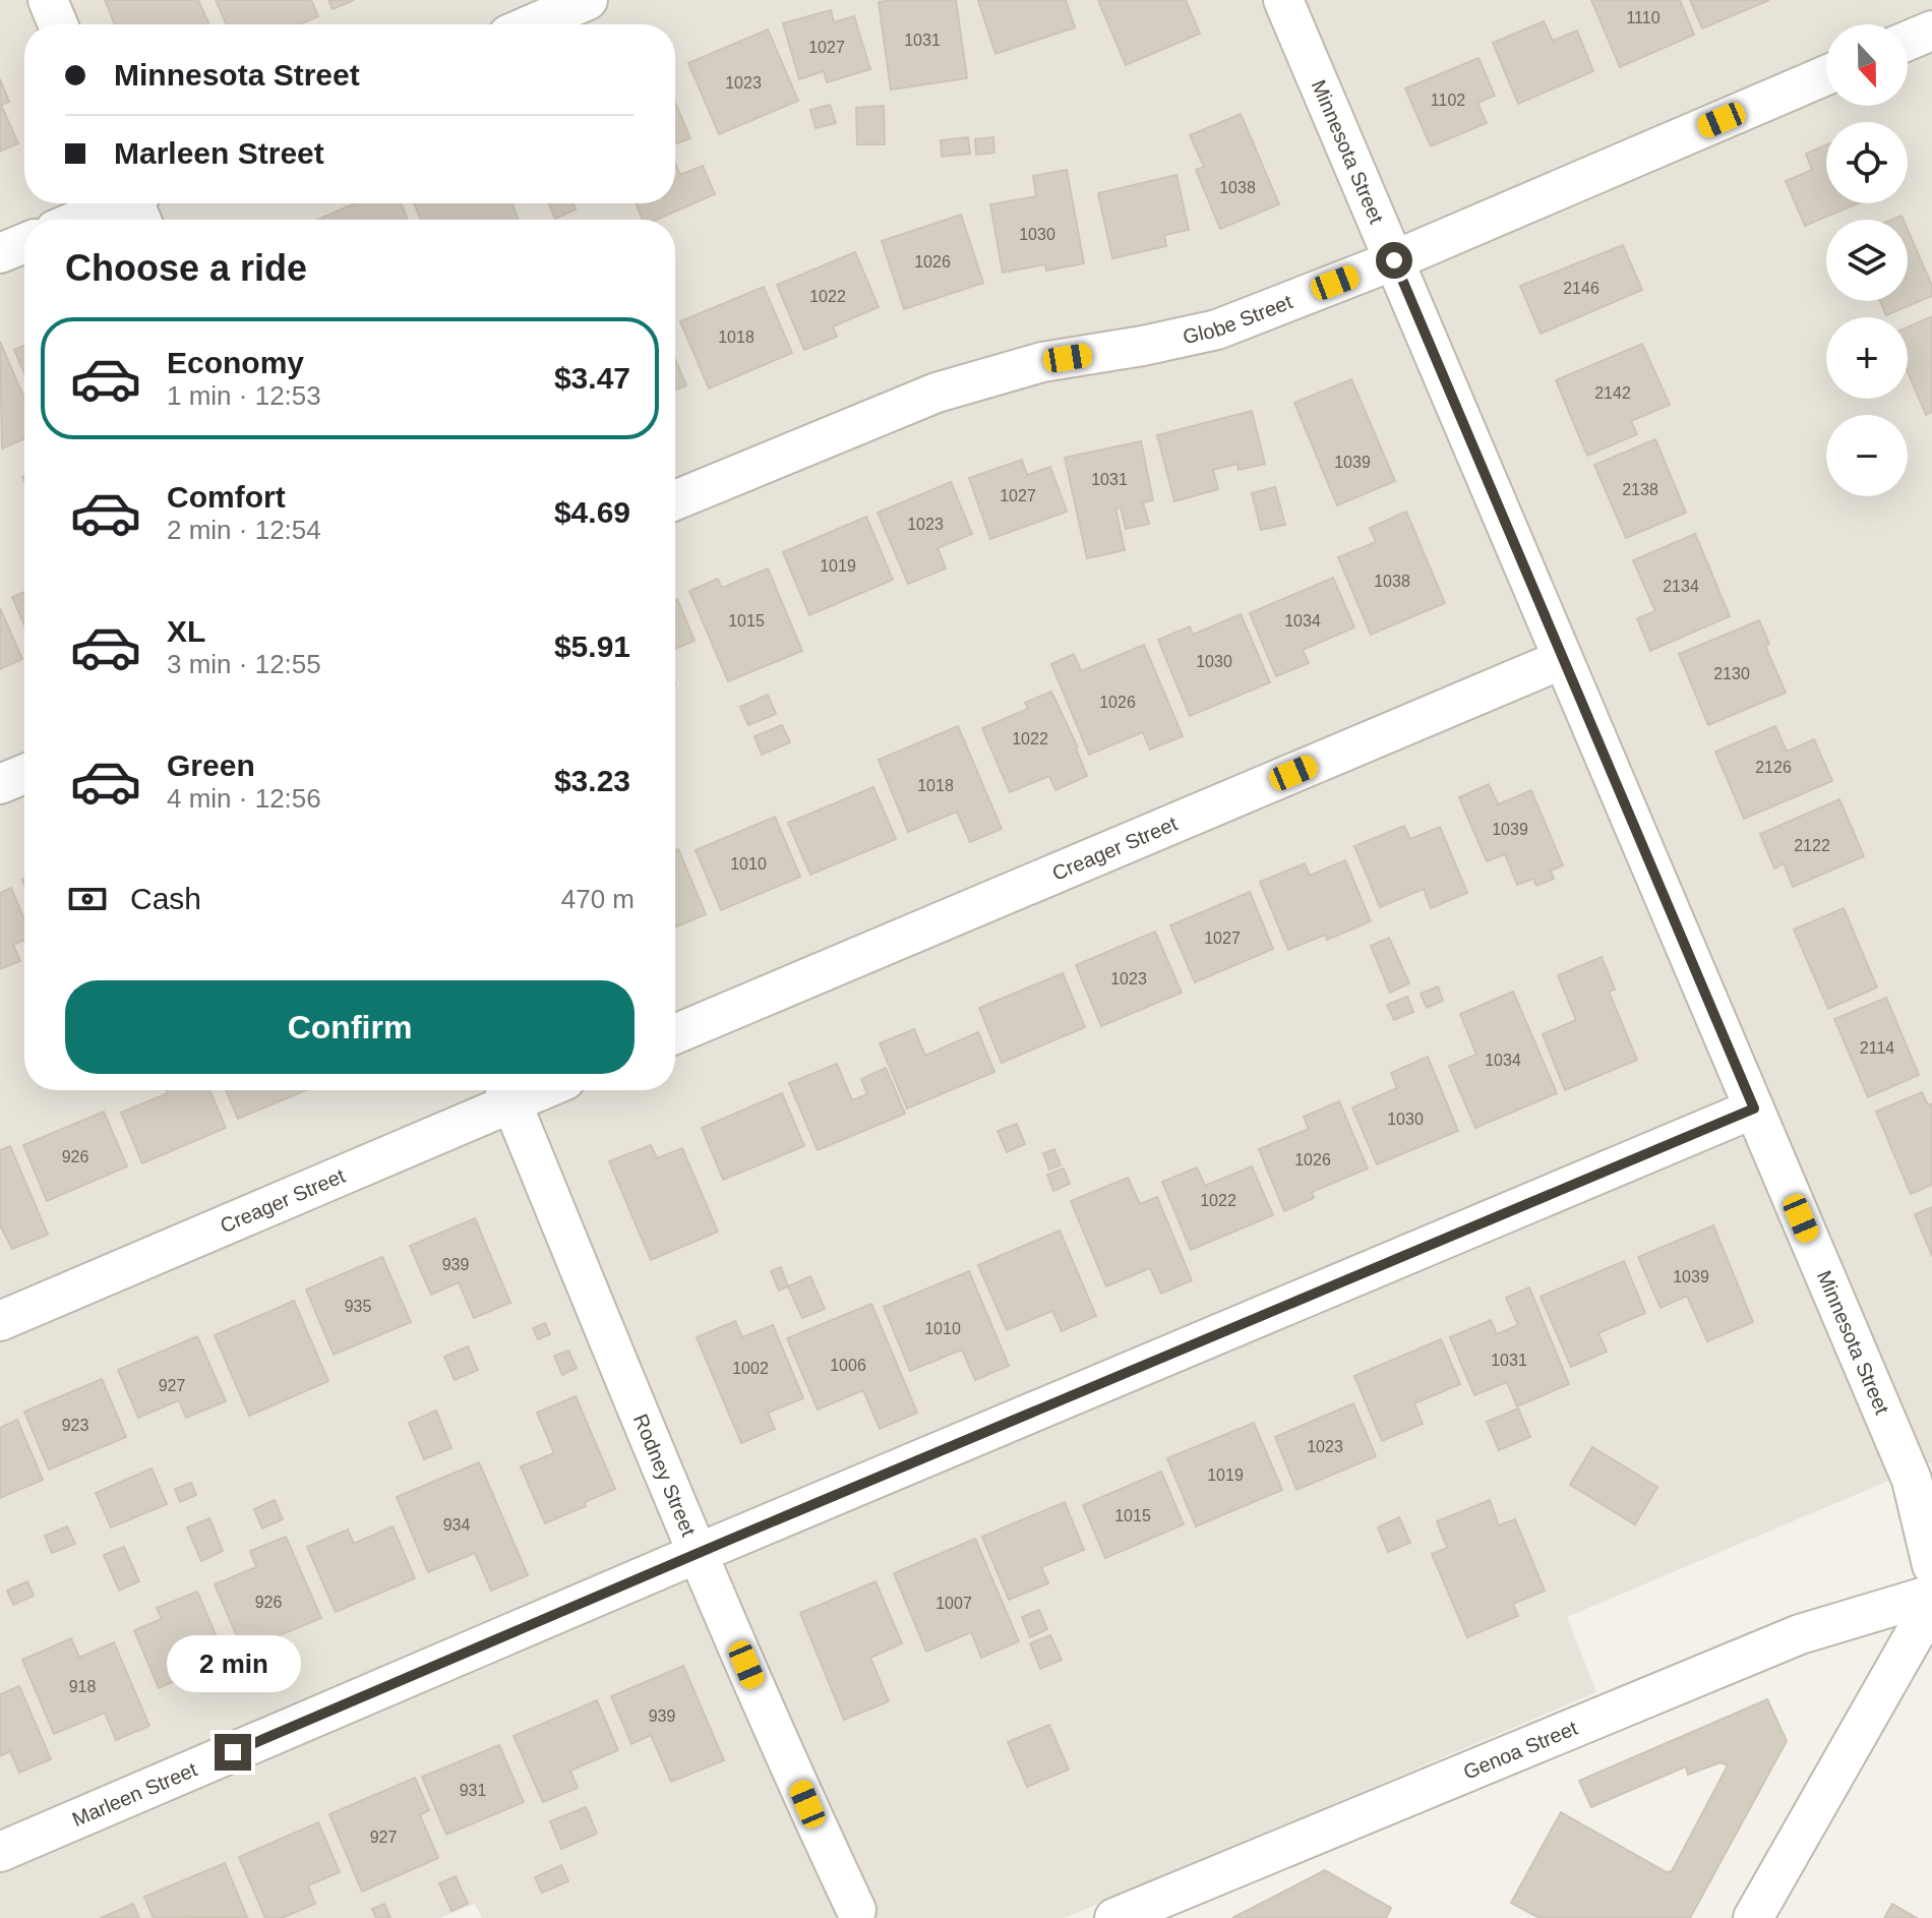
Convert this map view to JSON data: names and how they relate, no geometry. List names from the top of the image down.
{
  "streets": {
    "street": [
      "Minnesota Street",
      "Globe Street",
      "Creager Street",
      "Rodney Street",
      "Genoa Street",
      "Marleen Street"
    ]
  },
  "crossings": [
    ["Minnesota Street", "Globe Street"],
    ["Minnesota Street", "Creager Street"],
    ["Minnesota Street", "Marleen Street"],
    ["Creager Street", "Rodney Street"],
    ["Rodney Street", "Marleen Street"]
  ],
  "house_numbers": [
    "1110",
    "1031",
    "1027",
    "1023",
    "1102",
    "1038",
    "1030",
    "1026",
    "2146",
    "1022",
    "1018",
    "2142",
    "1039",
    "1031",
    "2138",
    "1027",
    "1023",
    "1019",
    "1038",
    "2134",
    "1015",
    "1034",
    "1030",
    "2130",
    "1026",
    "1022",
    "2126",
    "1018",
    "1039",
    "2122",
    "1010",
    "1027",
    "1023",
    "2114",
    "1034",
    "1030",
    "926",
    "1026",
    "1022",
    "939",
    "1039",
    "935",
    "1010",
    "1031",
    "1006",
    "1002",
    "927",
    "923",
    "1023",
    "1019",
    "1015",
    "934",
    "926",
    "1007",
    "918",
    "939",
    "931",
    "927"
  ],
  "north": "bottom",
  "page": {
    "map_buttons": ["+", "−"],
    "banner": ["Minnesota Street", "Marleen Street"],
    "heading": "Choose a ride",
    "list": [
      {
        "name": "Economy",
        "note": "1 min · 12:53",
        "value": "$3.47"
      },
      {
        "name": "Comfort",
        "note": "2 min · 12:54",
        "value": "$4.69"
      },
      {
        "name": "XL",
        "note": "3 min · 12:55",
        "value": "$5.91"
      },
      {
        "name": "Green",
        "note": "4 min · 12:56",
        "value": "$3.23"
      }
    ],
    "pay": ["Cash", "470 m"],
    "buttons": "Confirm",
    "bubble": "2 min"
  }
}
